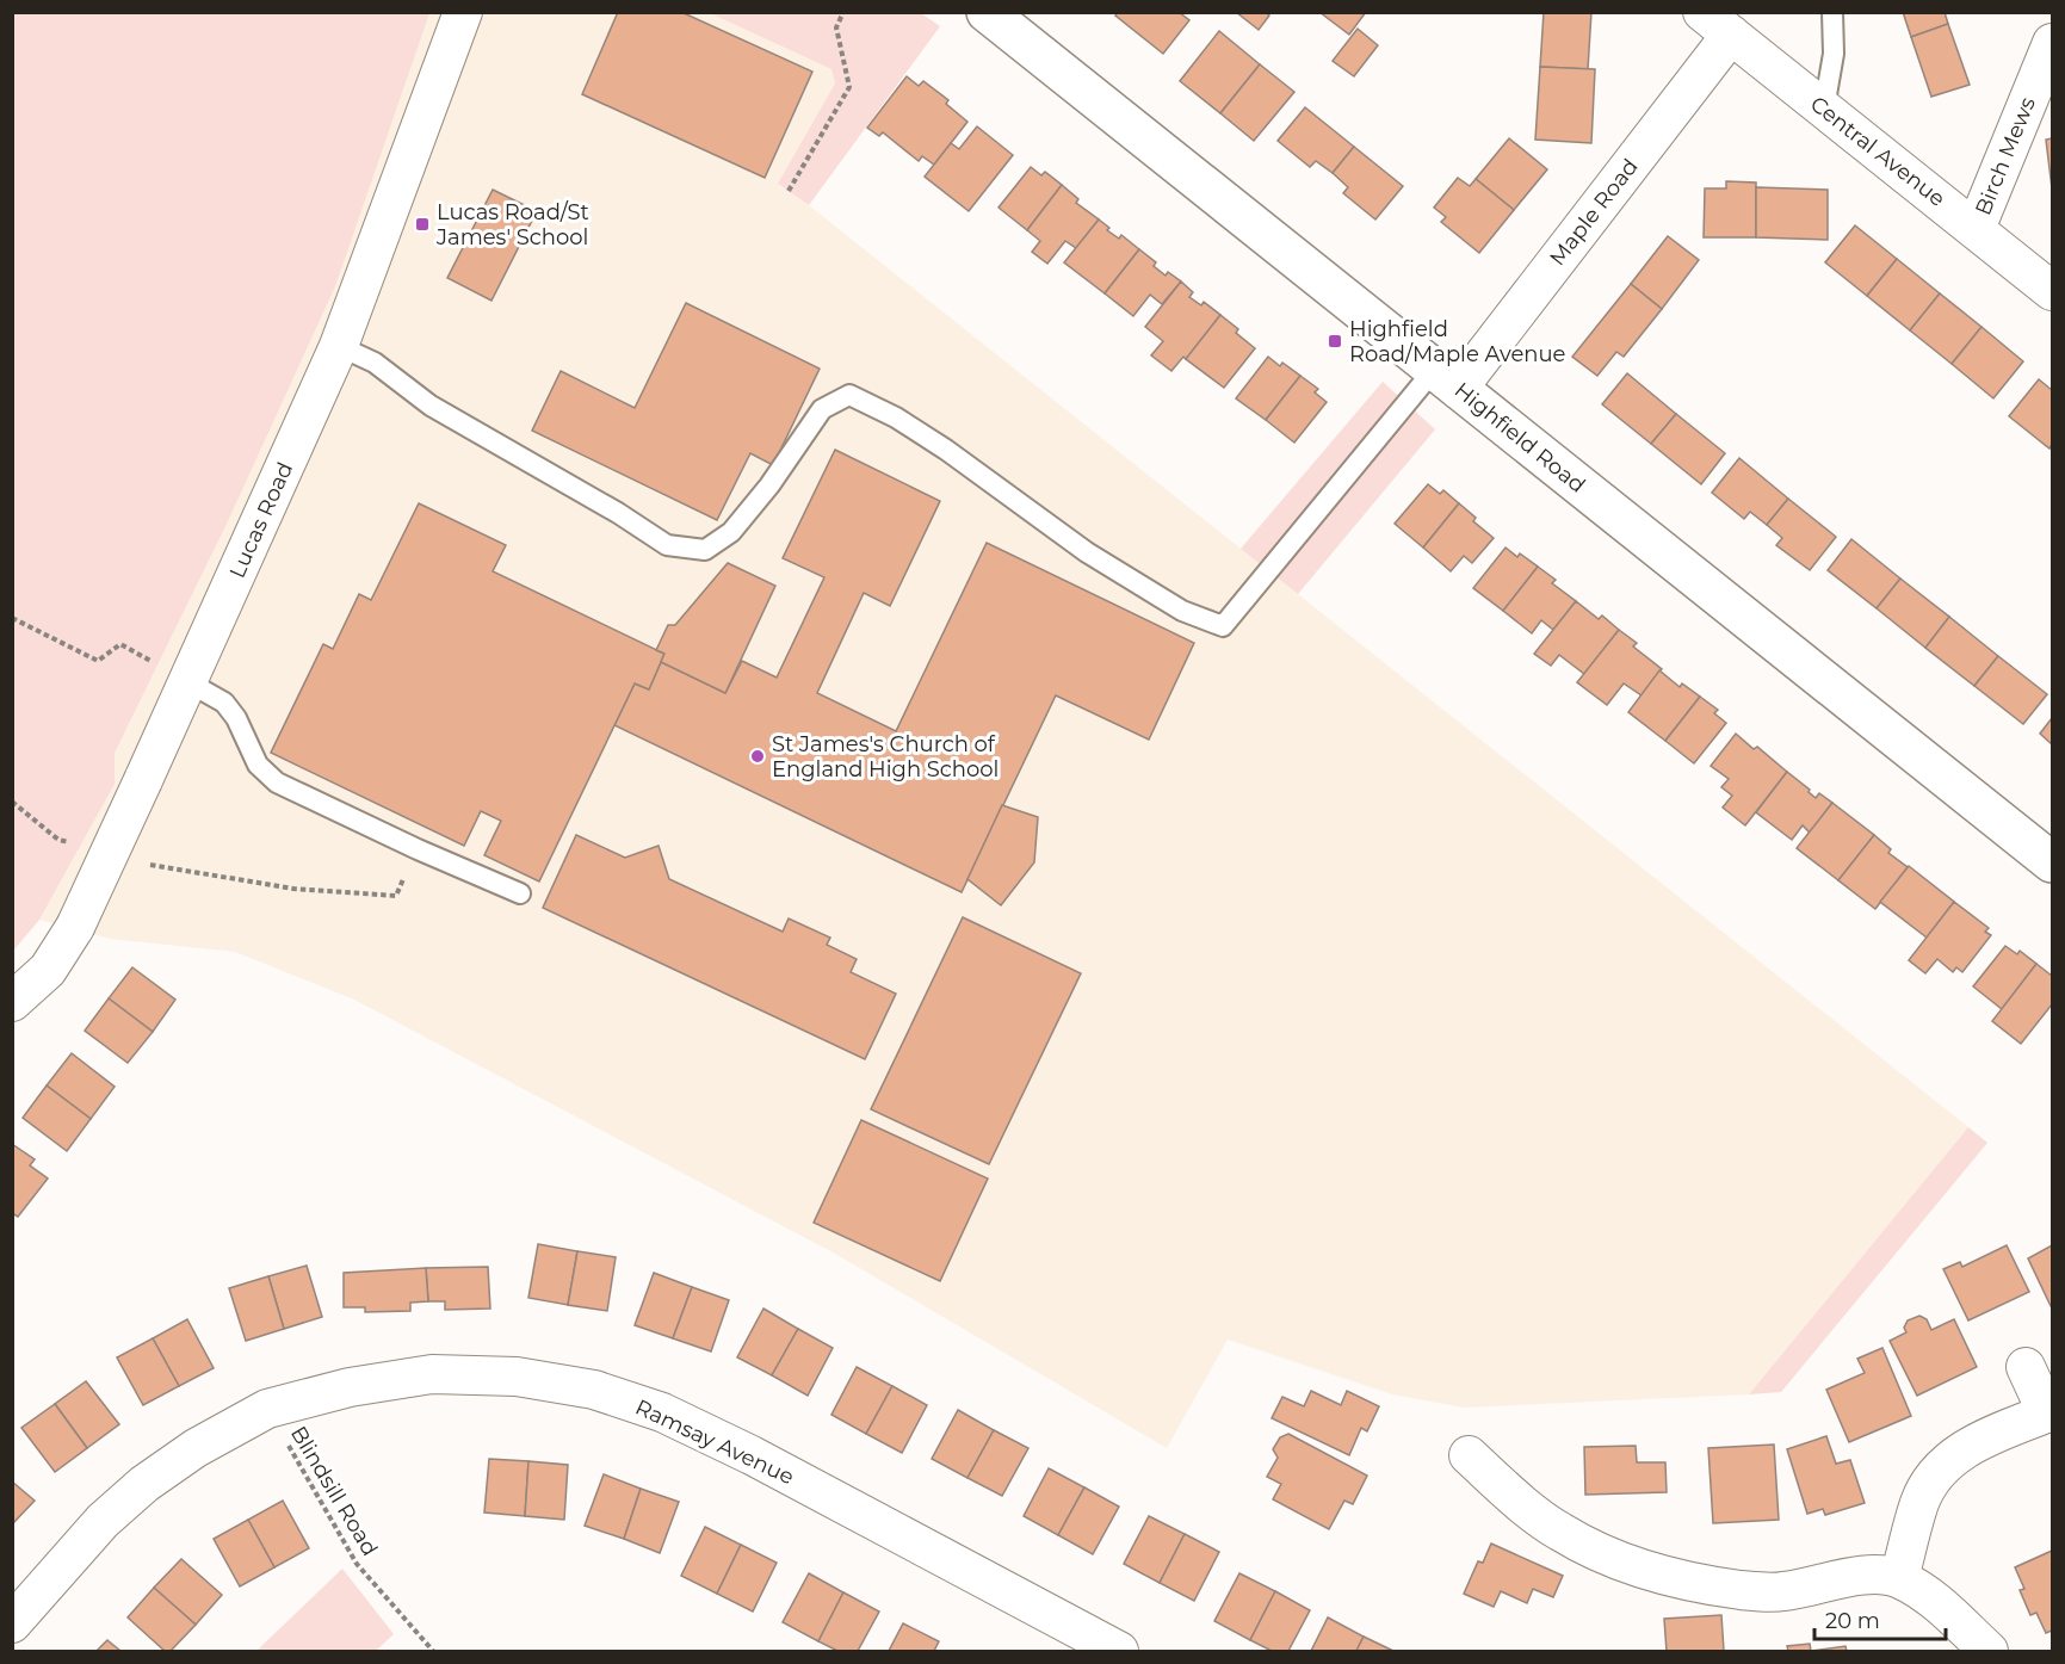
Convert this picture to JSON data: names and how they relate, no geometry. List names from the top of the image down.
{
  "streets": {
    "street": [
      "Central Avenue",
      "Birch Mews",
      "Maple Road",
      "Highfield Road",
      "Lucas Road",
      "Ramsay Avenue"
    ],
    "path": ["Blindsill Road"]
  },
  "crossings": [
    ["Central Avenue", "Birch Mews"],
    ["Central Avenue", "Maple Road"],
    ["Maple Road", "Highfield Road"],
    ["Ramsay Avenue", "Blindsill Road"]
  ],
  "places": {
    "transit": ["Lucas Road/St James' School", "Highfield Road/Maple Avenue"],
    "other": ["St James's Church of England High School"]
  },
  "scale_bar": "20 m"
}
